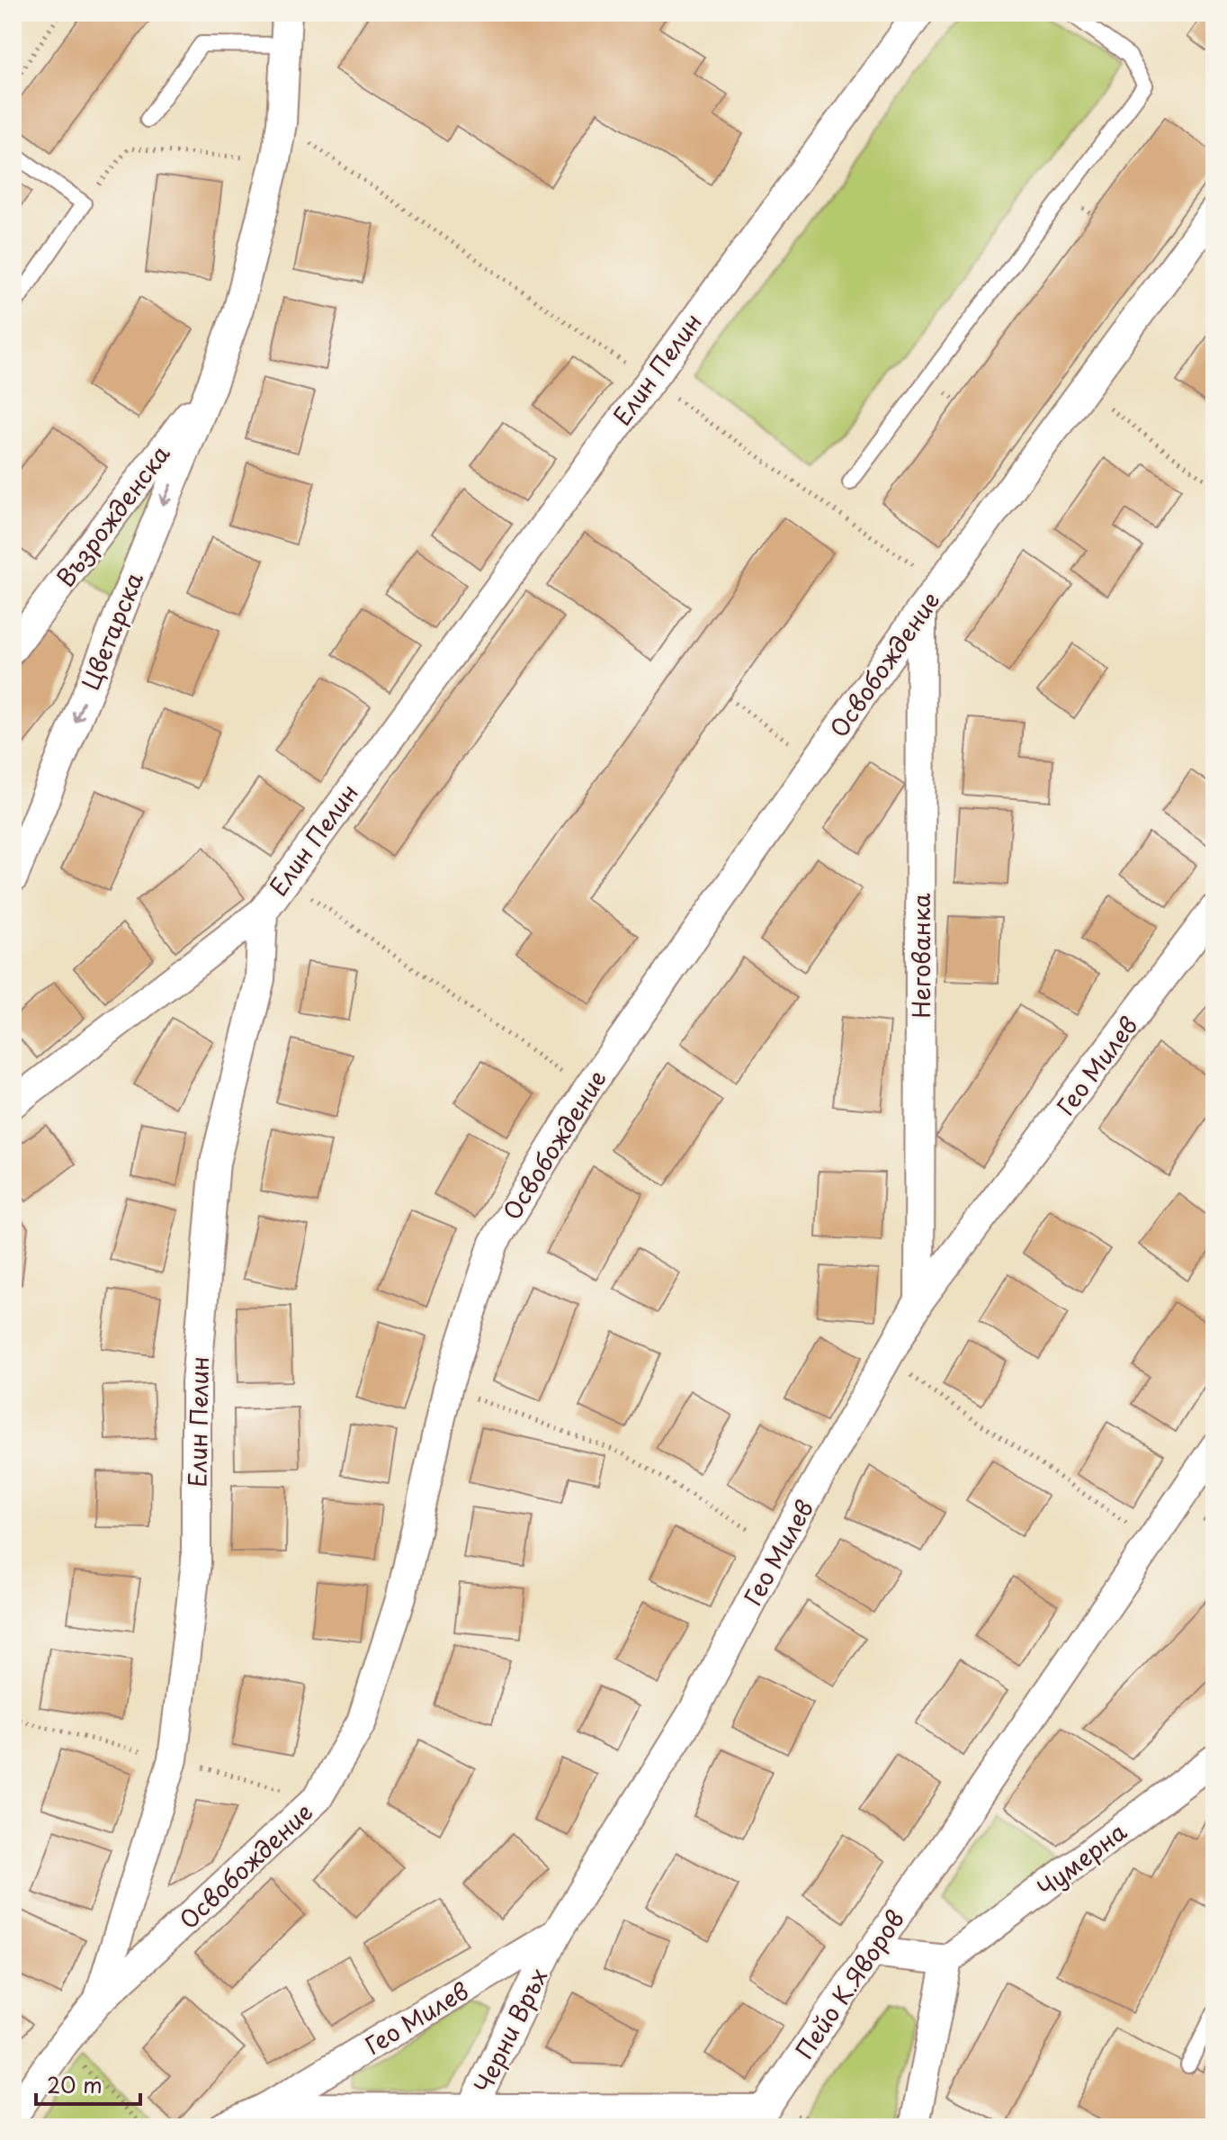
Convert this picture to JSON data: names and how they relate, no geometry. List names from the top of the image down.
{
  "streets": {
    "street": [
      "Елин Пелин",
      "Възрожденска",
      "Цветарска",
      "Освобождение",
      "Негованка",
      "Гео Милев",
      "Чумерна",
      "Пейо К.Яворов",
      "Черни Връх"
    ]
  },
  "crossings": [
    ["Елин Пелин", "Освобождение"],
    ["Възрожденска", "Цветарска"],
    ["Освобождение", "Негованка"],
    ["Негованка", "Гео Милев"],
    ["Гео Милев", "Черни Връх"]
  ],
  "one_way": ["Цветарска"],
  "scale_bar": "20 m"
}
